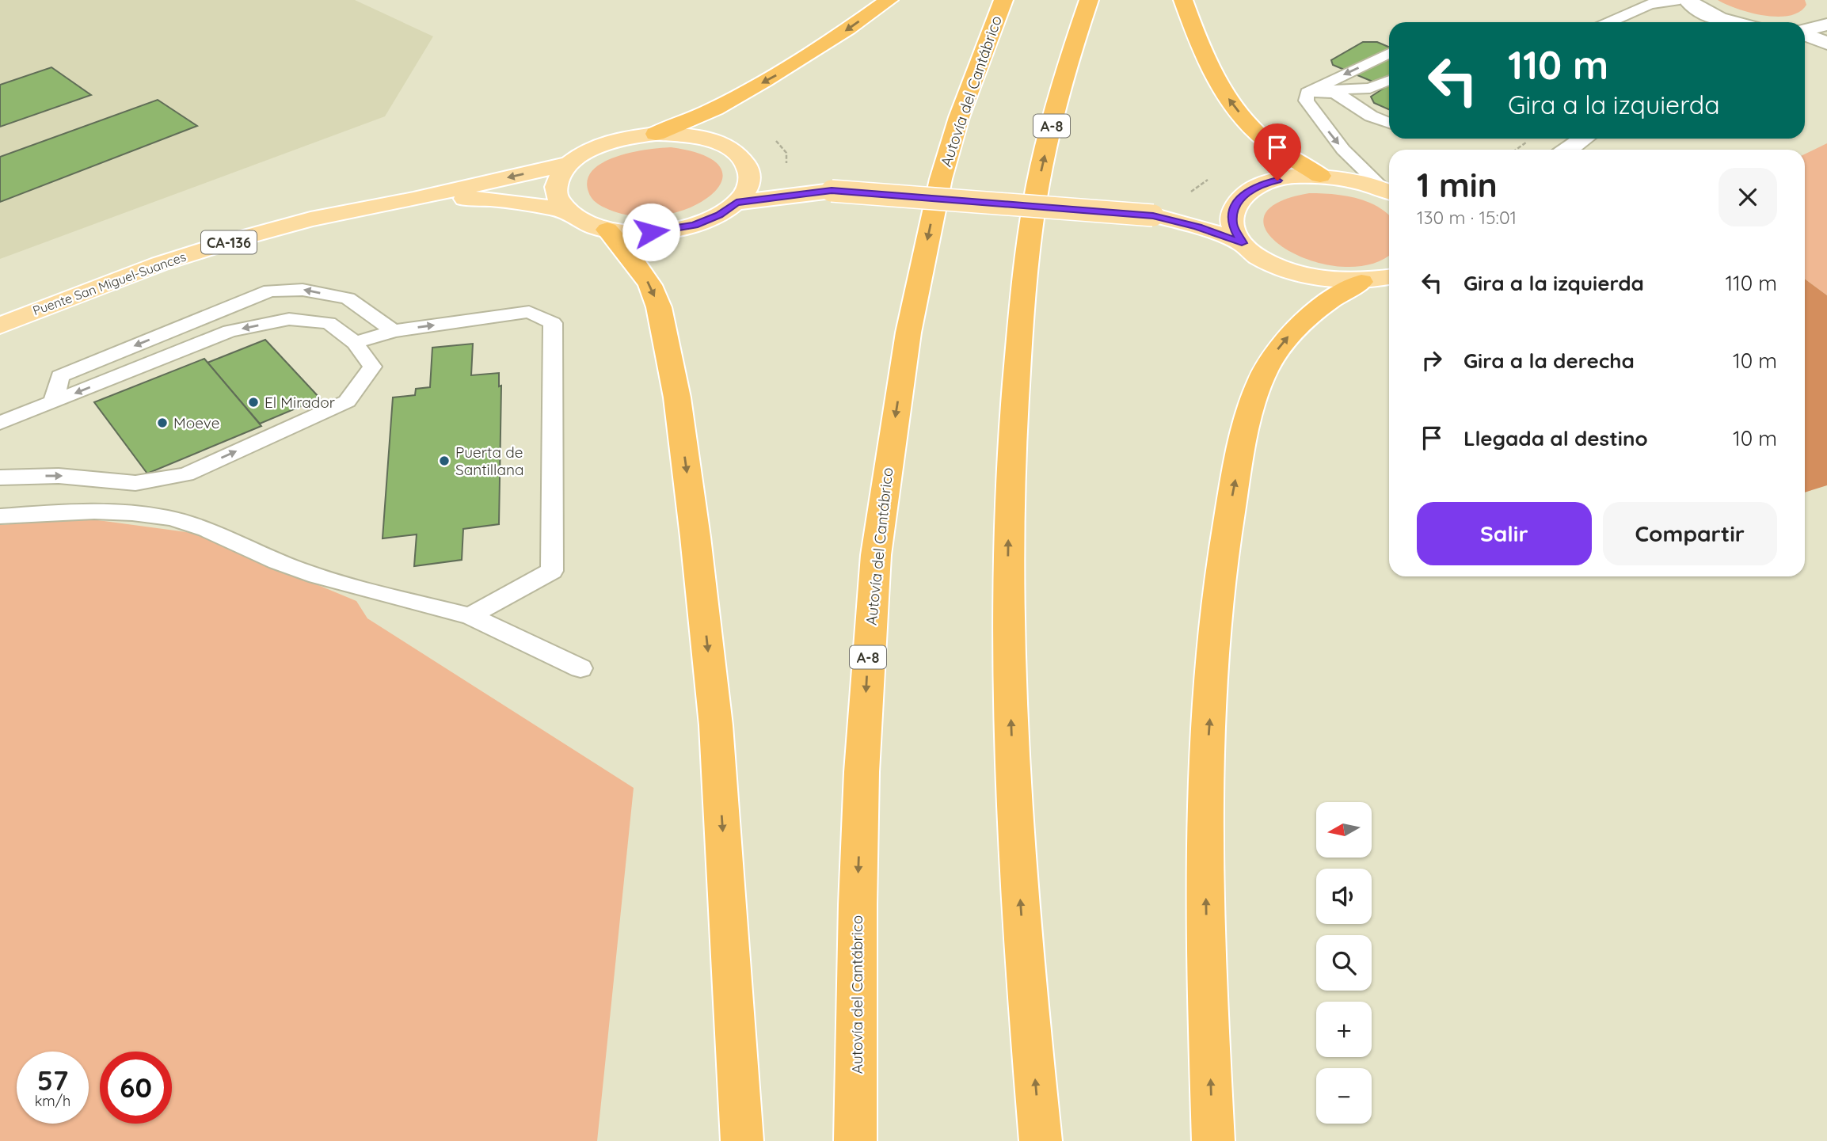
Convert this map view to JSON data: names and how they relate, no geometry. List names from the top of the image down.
{
  "streets": {
    "highway": ["Autovía del Cantábrico", "A-8"],
    "main road": ["CA-136", "Puente San Miguel-Suances"]
  },
  "places": ["El Mirador", "Moeve", "Puerta de Santillana"],
  "north": "left",
  "page": {
    "turn": ["110 m", "Gira a la izquierda"],
    "heading": ["1 min", "130 m · 15:01"],
    "list": [
      {
        "name": "Gira a la izquierda",
        "value": "110 m"
      },
      {
        "name": "Gira a la derecha",
        "value": "10 m"
      },
      {
        "name": "Llegada al destino",
        "value": "10 m"
      }
    ],
    "buttons": ["Salir", "Compartir"],
    "map_buttons": ["+", "−"],
    "speed": "57 km/h",
    "limit": "60"
  }
}
